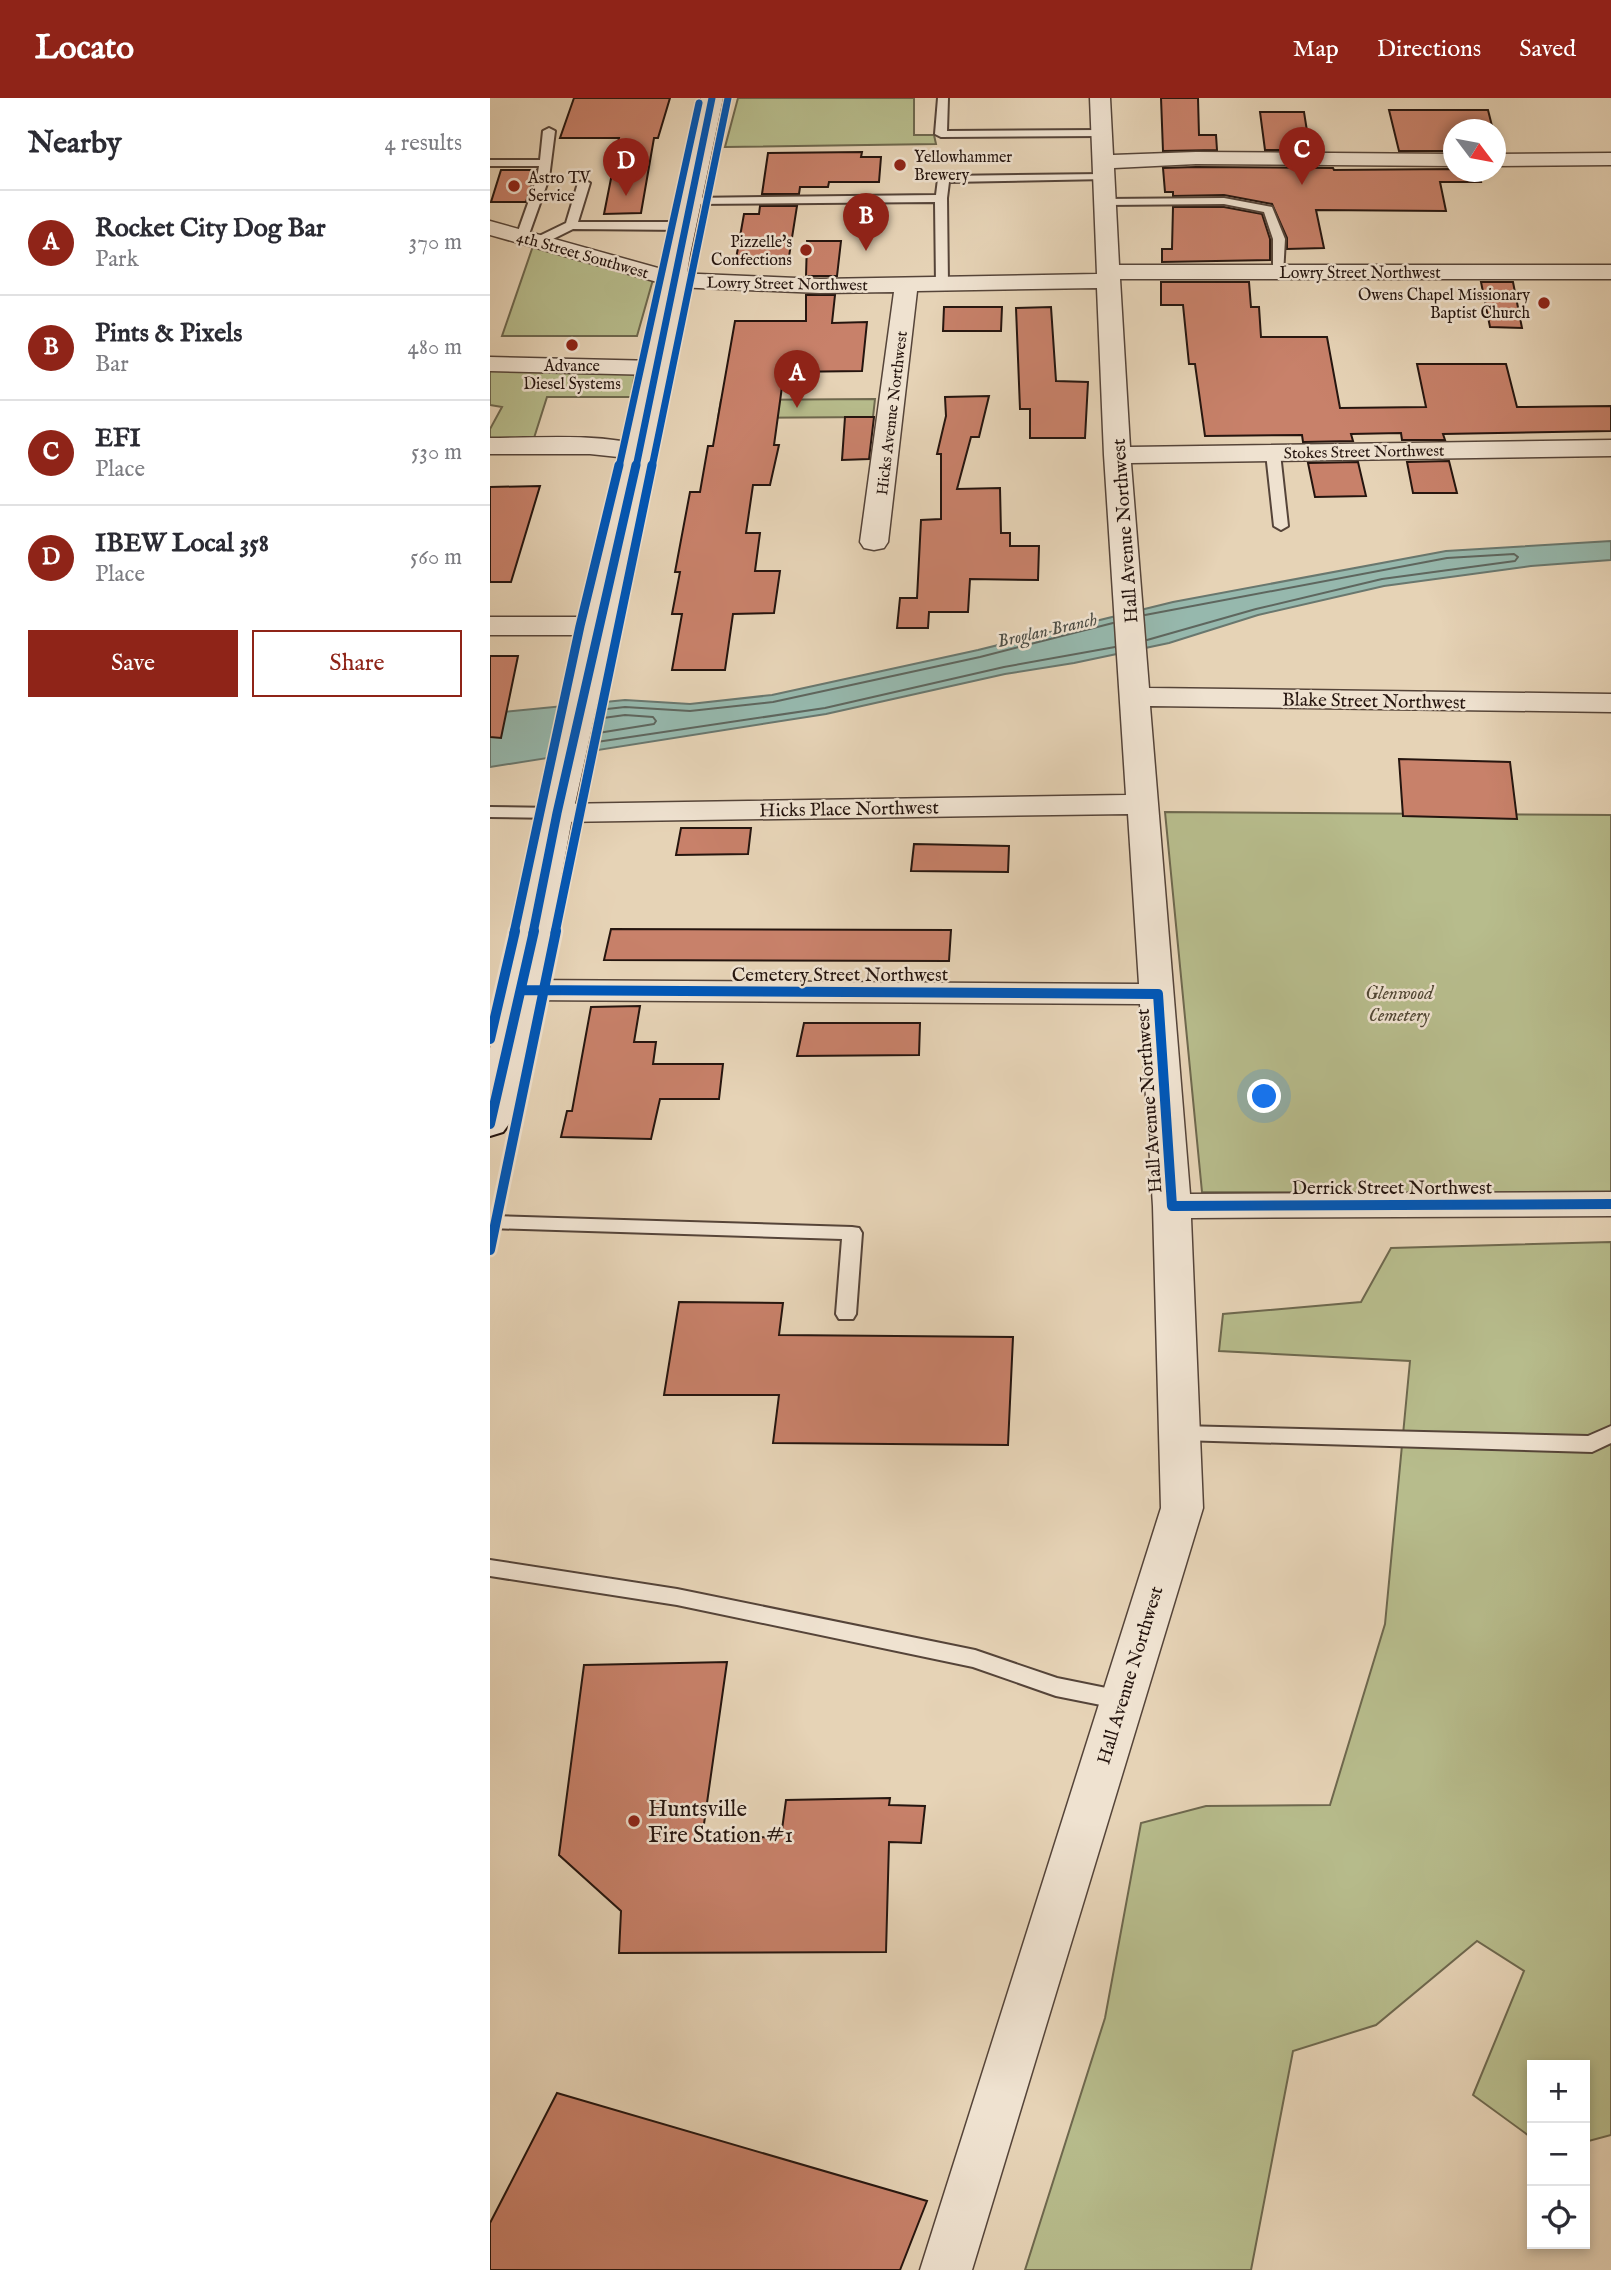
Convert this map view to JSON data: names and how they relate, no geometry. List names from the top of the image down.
{
  "streets": {
    "street": [
      "4th Street Southwest",
      "Lowry Street Northwest",
      "Hicks Avenue Northwest",
      "Stokes Street Northwest",
      "Hall Avenue Northwest",
      "Blake Street Northwest",
      "Hicks Place Northwest",
      "Cemetery Street Northwest",
      "Derrick Street Northwest"
    ]
  },
  "crossings": [
    ["4th Street Southwest", "Lowry Street Northwest"],
    ["Lowry Street Northwest", "Hicks Avenue Northwest"],
    ["Lowry Street Northwest", "Hall Avenue Northwest"],
    ["Stokes Street Northwest", "Hall Avenue Northwest"],
    ["Hall Avenue Northwest", "Blake Street Northwest"],
    ["Hall Avenue Northwest", "Hicks Place Northwest"],
    ["Hall Avenue Northwest", "Cemetery Street Northwest"],
    ["Hall Avenue Northwest", "Derrick Street Northwest"]
  ],
  "water": ["Broglan Branch"],
  "parks": ["Glenwood Cemetery"],
  "places": [
    "Yellowhammer Brewery",
    "Astro TV Service",
    "Pizzelle's Confections",
    "Owens Chapel Missionary Baptist Church",
    "Advance Diesel Systems",
    "Huntsville Fire Station #1"
  ],
  "north": "bottom right",
  "page": {
    "header": "Locato",
    "nav": ["Map", "Directions", "Saved"],
    "heading": ["Nearby", "4 results"],
    "pins": [
      "C",
      "D",
      "B",
      "A"
    ],
    "list": [
      {
        "mark": "A",
        "name": "Rocket City Dog Bar",
        "note": "Park",
        "value": "370 m"
      },
      {
        "mark": "B",
        "name": "Pints & Pixels",
        "note": "Bar",
        "value": "480 m"
      },
      {
        "mark": "C",
        "name": "EFI",
        "note": "Place",
        "value": "530 m"
      },
      {
        "mark": "D",
        "name": "IBEW Local 358",
        "note": "Place",
        "value": "560 m"
      }
    ],
    "buttons": ["Save", "Share"],
    "map_buttons": ["+", "−"]
  }
}
